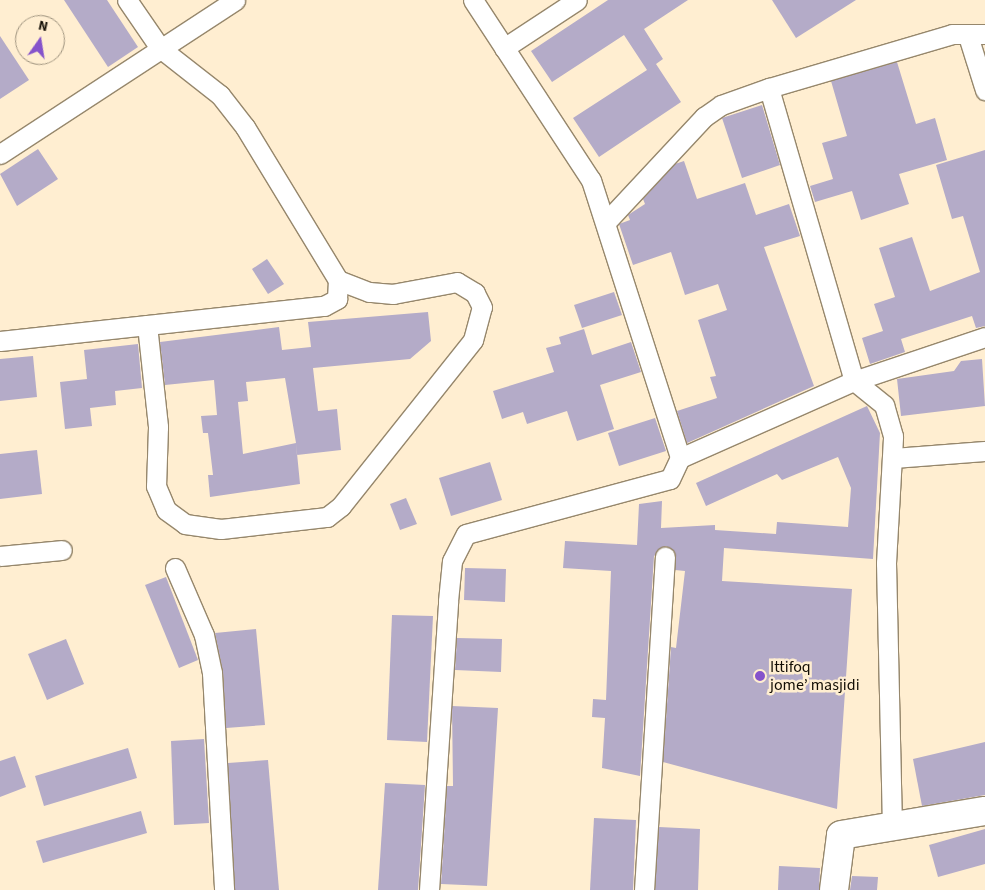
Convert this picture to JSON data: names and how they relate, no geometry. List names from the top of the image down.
{
  "places": ["Ittifoq jome’ masjidi"],
  "north": "top"
}
